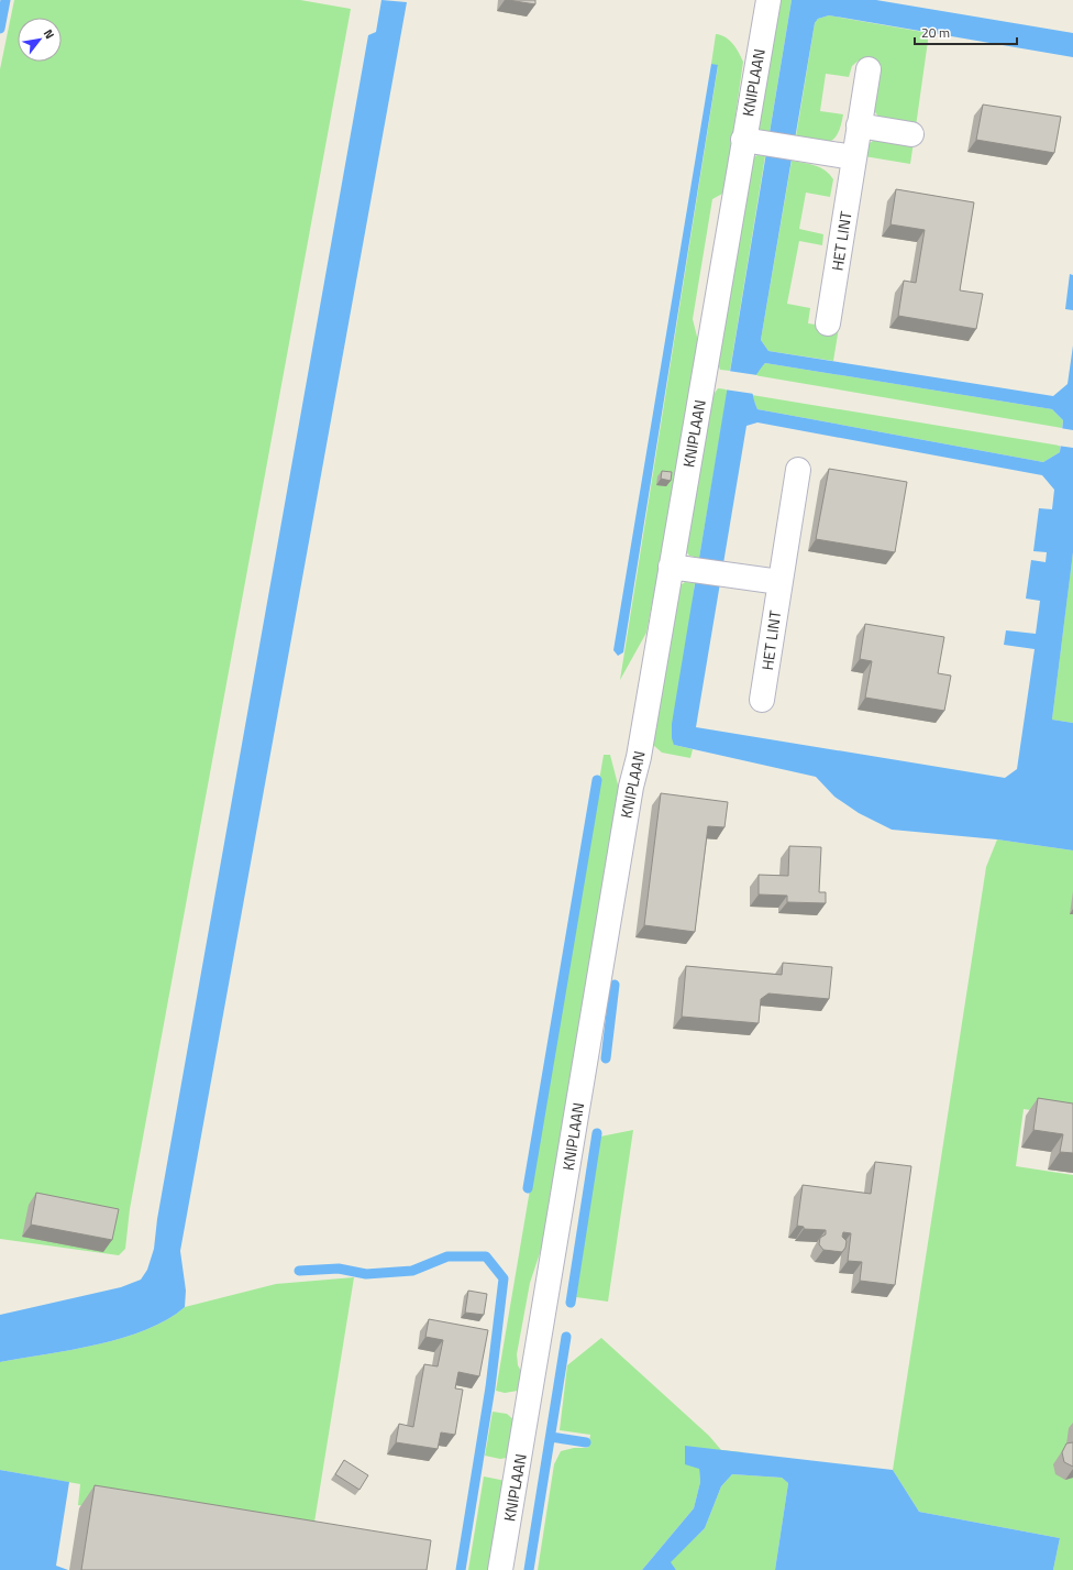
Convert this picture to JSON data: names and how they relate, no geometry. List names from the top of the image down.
{
  "streets": {
    "street": ["KNIPLAAN", "HET LINT"]
  },
  "scale_bar": "20 m",
  "north": "top right"
}
